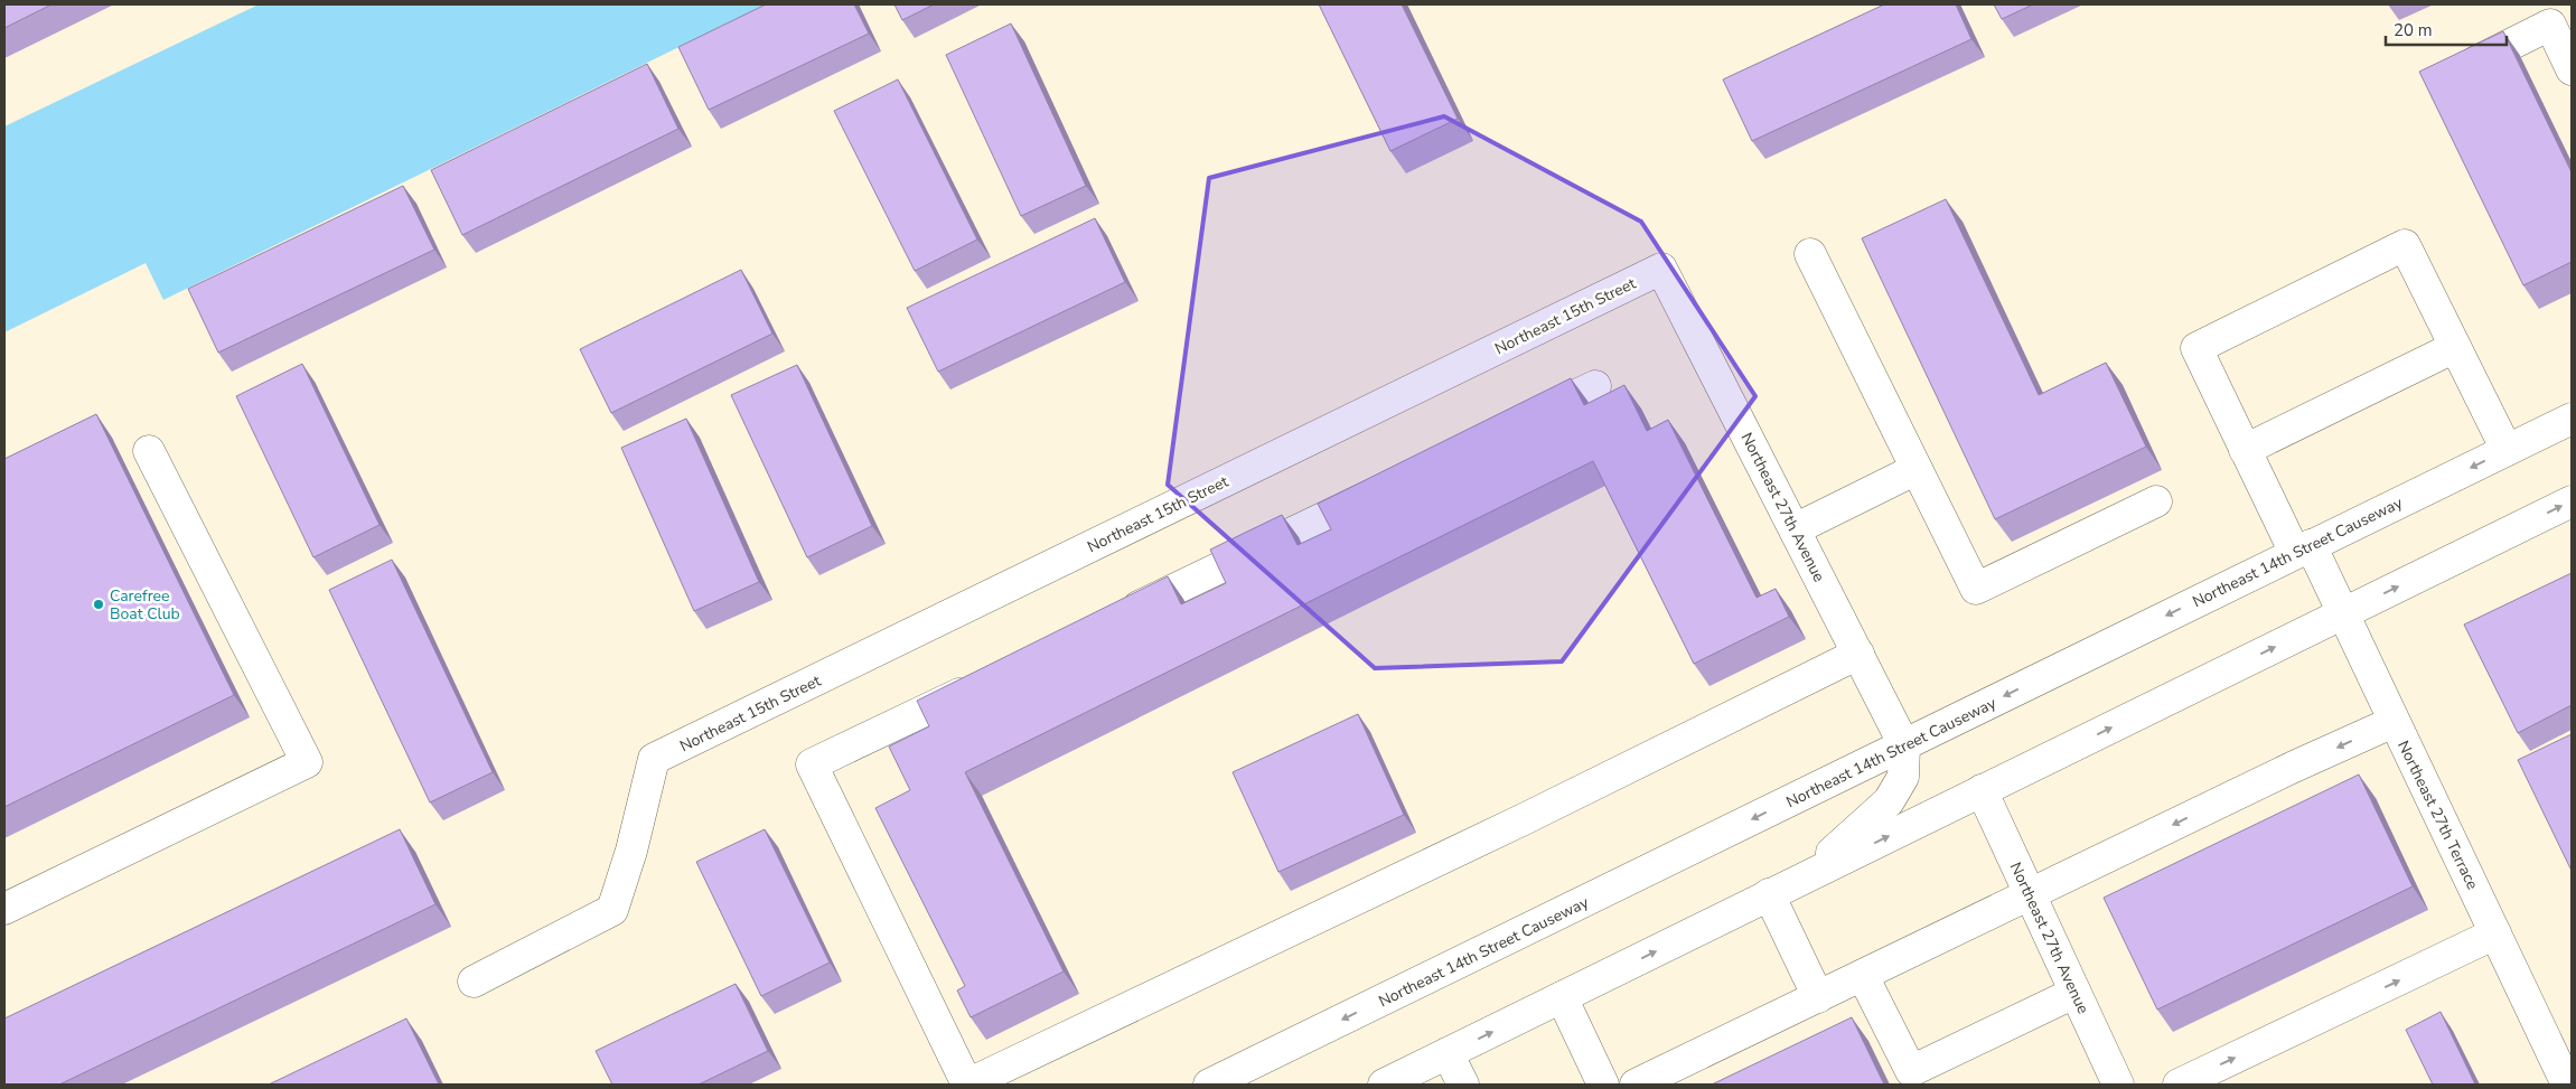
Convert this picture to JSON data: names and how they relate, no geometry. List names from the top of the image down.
{
  "streets": {
    "main road": [
      "Northeast 15th Street",
      "Northeast 27th Avenue",
      "Northeast 14th Street Causeway",
      "Northeast 27th Terrace"
    ]
  },
  "crossings": [
    ["Northeast 15th Street", "Northeast 27th Avenue"],
    ["Northeast 27th Avenue", "Northeast 14th Street Causeway"],
    ["Northeast 14th Street Causeway", "Northeast 27th Terrace"]
  ],
  "places": ["Carefree Boat Club"],
  "scale_bar": "20 m"
}
